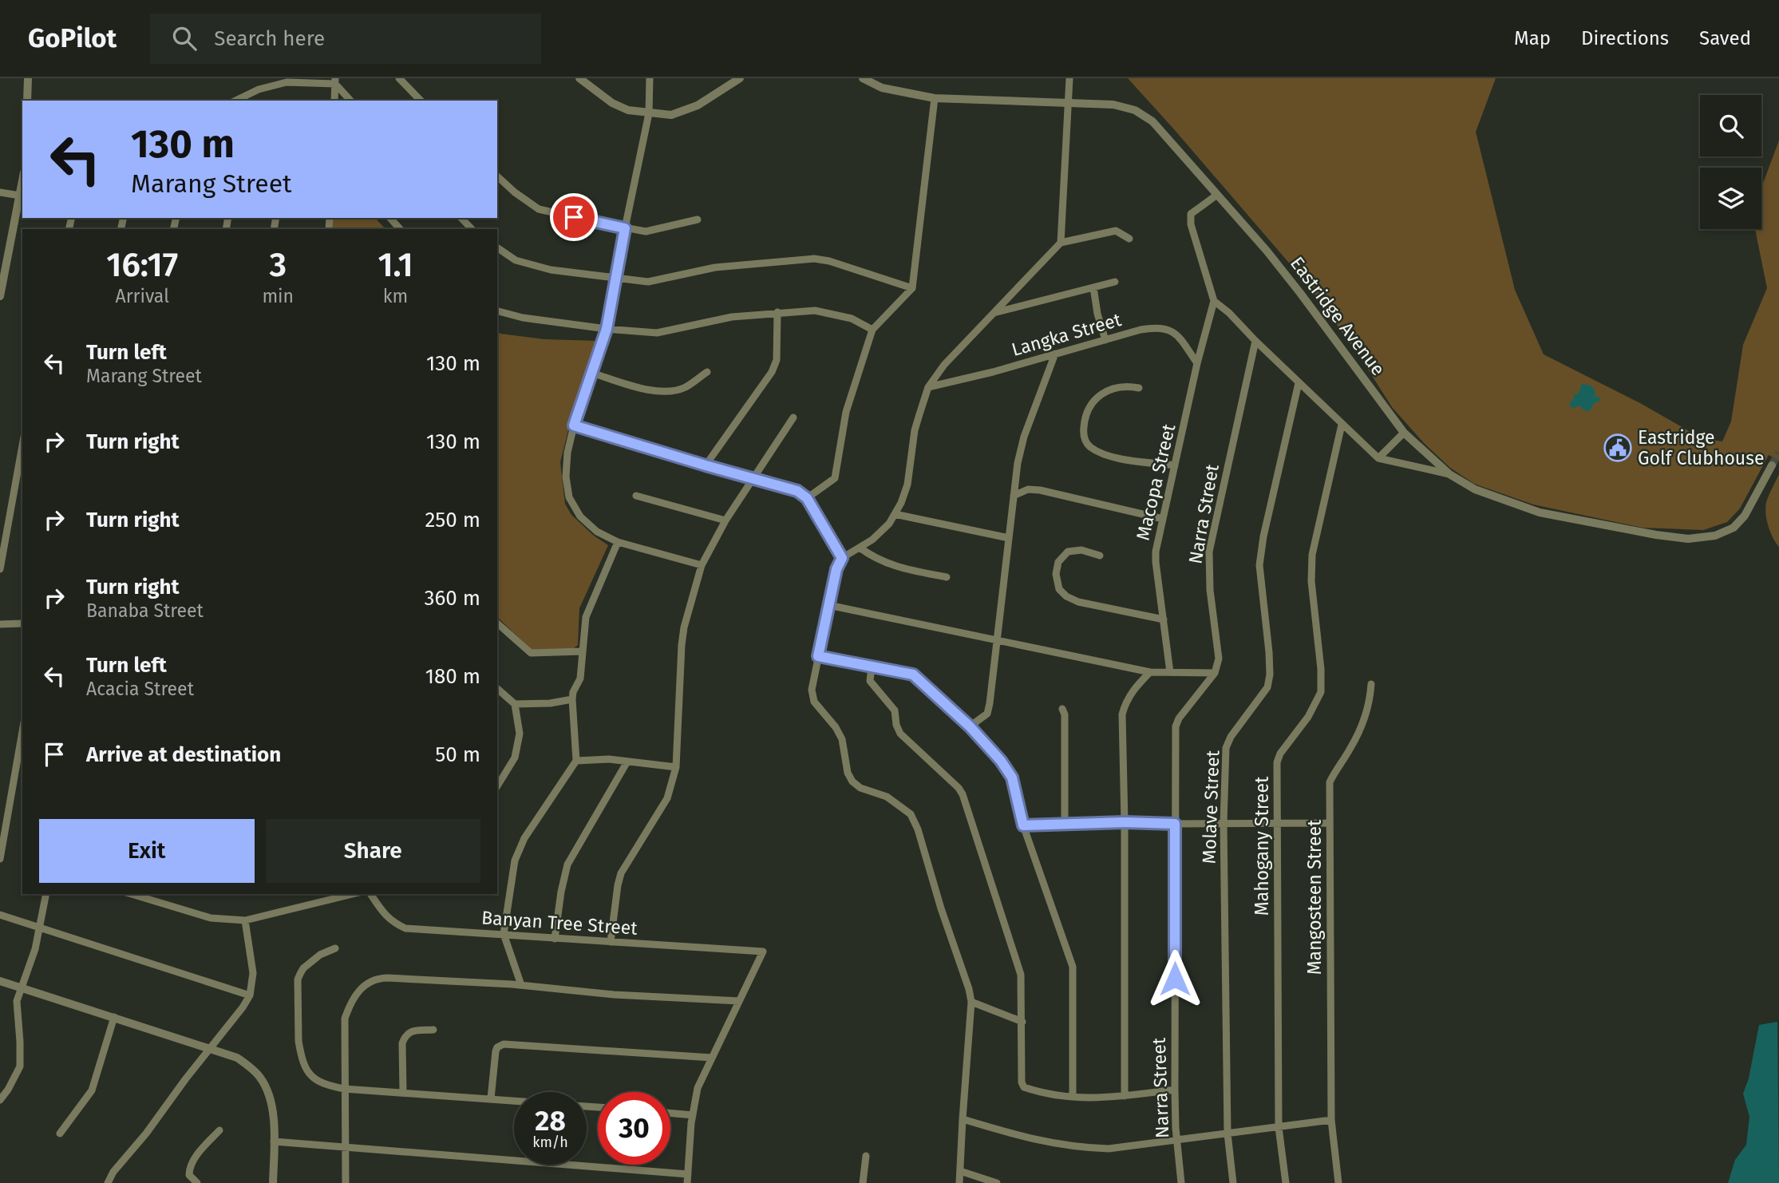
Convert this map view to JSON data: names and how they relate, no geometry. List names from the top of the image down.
{
  "streets": {
    "street": [
      "Eastridge Avenue",
      "Langka Street",
      "Macopa Street",
      "Narra Street",
      "Molave Street",
      "Mahogany Street",
      "Mangosteen Street",
      "Banyan Tree Street"
    ]
  },
  "crossings": [
    ["Langka Street", "Macopa Street"]
  ],
  "places": {
    "public building": ["Eastridge Golf Clubhouse"]
  },
  "page": {
    "header": "GoPilot",
    "search": "Search here",
    "nav": ["Map", "Directions", "Saved"],
    "turn": ["130 m", "Marang Street"],
    "eta": [
      "16:17",
      "Arrival",
      "3",
      "min",
      "1.1",
      "km"
    ],
    "list": [
      {
        "name": "Turn left",
        "note": "Marang Street",
        "value": "130 m"
      },
      {
        "name": "Turn right",
        "value": "130 m"
      },
      {
        "name": "Turn right",
        "value": "250 m"
      },
      {
        "name": "Turn right",
        "note": "Banaba Street",
        "value": "360 m"
      },
      {
        "name": "Turn left",
        "note": "Acacia Street",
        "value": "180 m"
      },
      {
        "name": "Arrive at destination",
        "value": "50 m"
      }
    ],
    "buttons": ["Exit", "Share"],
    "speed": "28 km/h",
    "limit": "30"
  }
}
